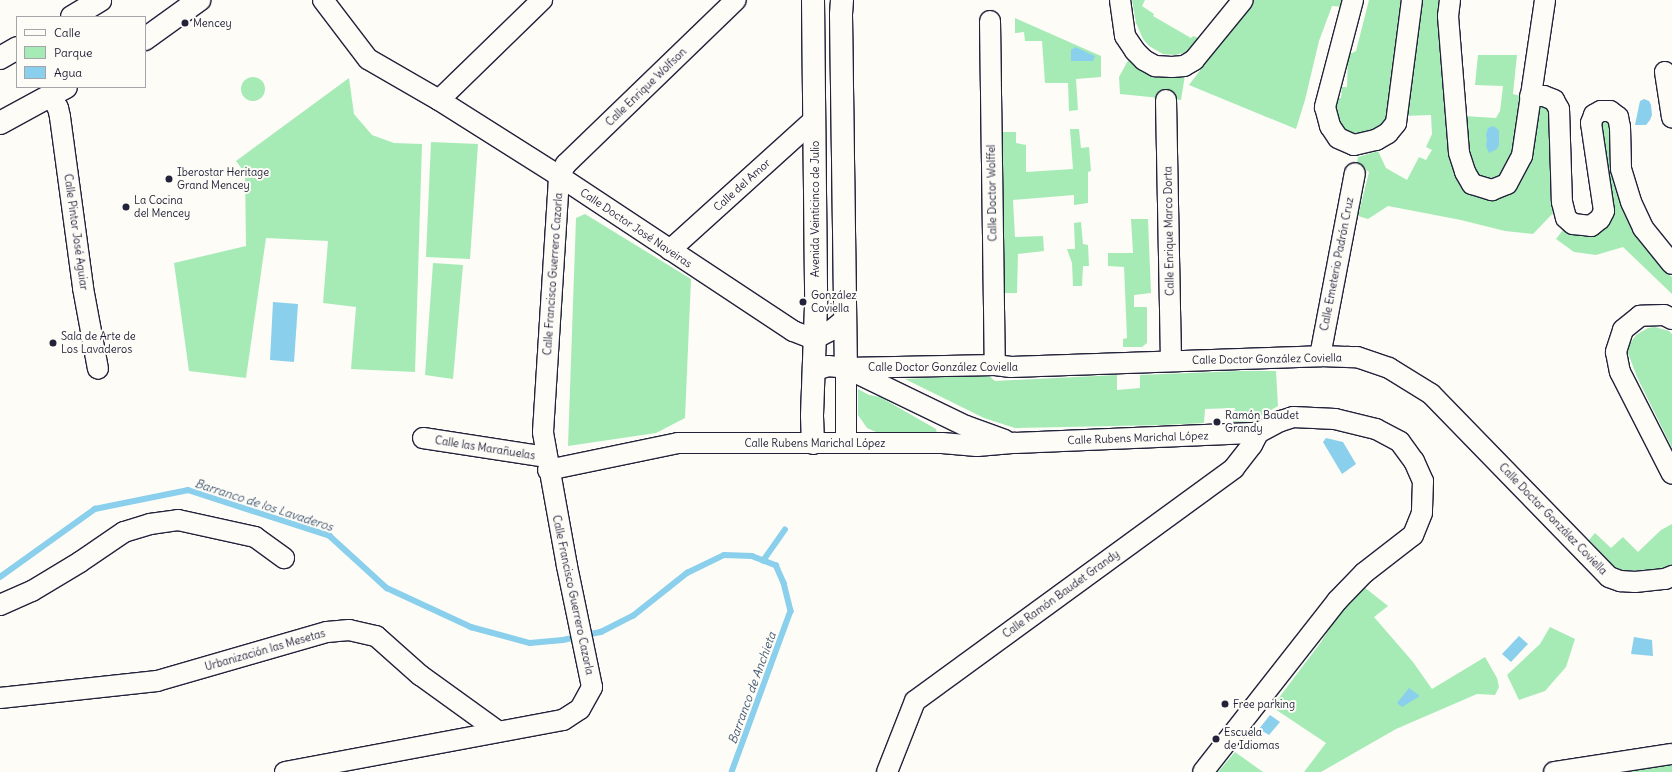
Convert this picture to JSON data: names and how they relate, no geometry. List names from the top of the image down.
{
  "streets": {
    "street": [
      "Calle Enrique Wolfson",
      "Calle del Amor",
      "Calle Doctor Wolffel",
      "Avenida Veinticinco de Julio",
      "Calle Doctor José Naveiras",
      "Calle Enrique Marco Dorta",
      "Calle Pintor José Aguiar",
      "Calle Emeterio Padrón Cruz",
      "Calle Francisco Guerrero Cazorla",
      "Calle Doctor González Coviella",
      "Calle Rubens Marichal López",
      "Calle las Marañuelas",
      "Calle Ramón Baudet Grandy",
      "Urbanización las Mesetas"
    ]
  },
  "crossings": [
    ["Calle Enrique Wolfson", "Calle Doctor José Naveiras"],
    ["Calle Enrique Wolfson", "Calle Francisco Guerrero Cazorla"],
    ["Calle del Amor", "Avenida Veinticinco de Julio"],
    ["Calle del Amor", "Calle Doctor José Naveiras"],
    ["Calle Doctor Wolffel", "Calle Doctor González Coviella"],
    ["Avenida Veinticinco de Julio", "Calle Doctor José Naveiras"],
    ["Avenida Veinticinco de Julio", "Calle Rubens Marichal López"],
    ["Calle Doctor José Naveiras", "Calle Francisco Guerrero Cazorla"],
    ["Calle Enrique Marco Dorta", "Calle Doctor González Coviella"],
    ["Calle Emeterio Padrón Cruz", "Calle Doctor González Coviella"],
    ["Calle Francisco Guerrero Cazorla", "Calle Rubens Marichal López"],
    ["Calle Francisco Guerrero Cazorla", "Calle las Marañuelas"],
    ["Calle Francisco Guerrero Cazorla", "Urbanización las Mesetas"],
    ["Calle Rubens Marichal López", "Calle las Marañuelas"],
    ["Calle Rubens Marichal López", "Calle Ramón Baudet Grandy"]
  ],
  "water": ["Barranco de los Lavaderos", "Barranco de Anchieta"],
  "places": [
    "Mencey",
    "Iberostar Heritage Grand Mencey",
    "La Cocina del Mencey",
    "González Coviella",
    "Sala de Arte de Los Lavaderos",
    "Ramón Baudet Grandy",
    "Free parking",
    "Escuela de Idiomas"
  ],
  "legend": ["Calle", "Parque", "Agua"]
}
